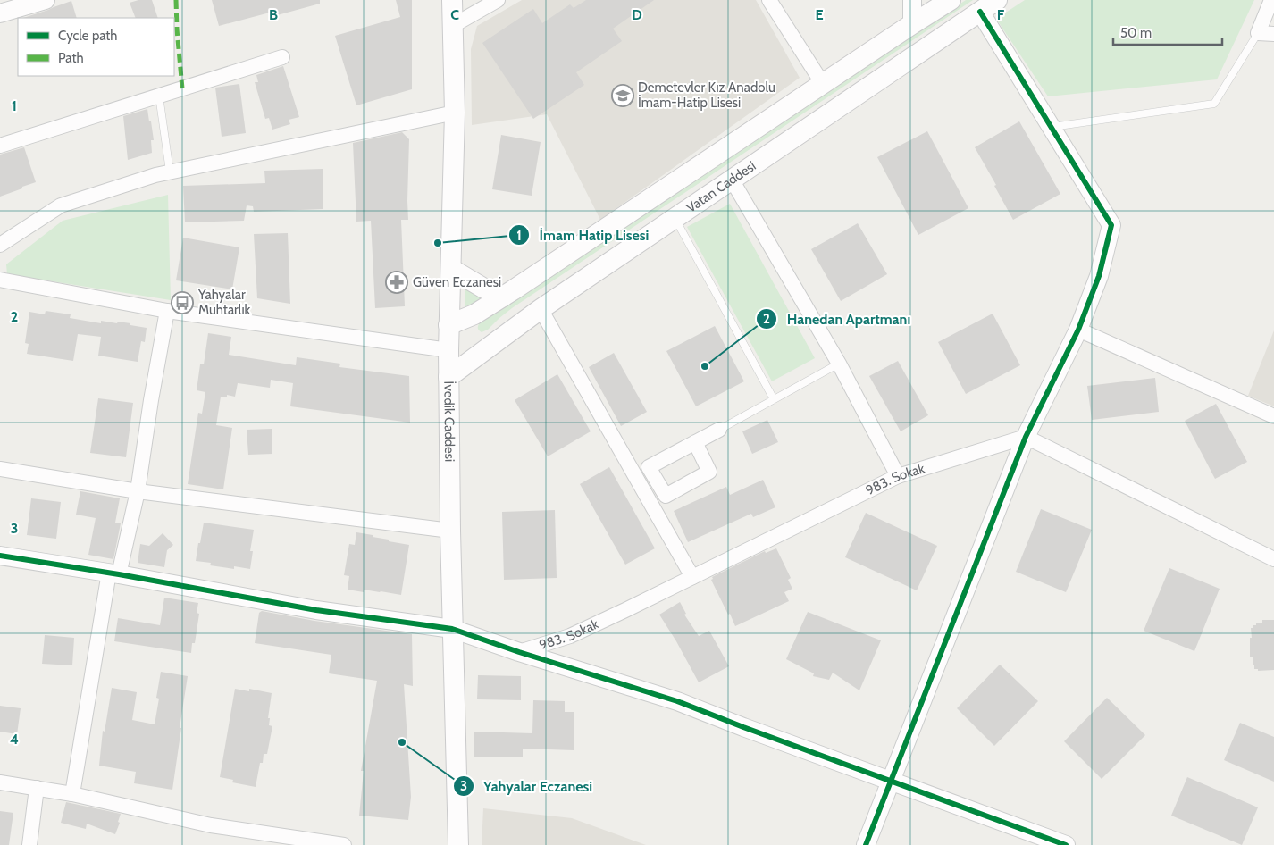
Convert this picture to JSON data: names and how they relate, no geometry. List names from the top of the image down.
{
  "streets": {
    "main road": ["Vatan Caddesi", "İvedik Caddesi"],
    "street": ["983. Sokak"]
  },
  "crossings": [
    ["Vatan Caddesi", "İvedik Caddesi"]
  ],
  "places": {
    "school or university": ["Demetevler Kız Anadolu İmam-Hatip Lisesi"],
    "other": ["İmam Hatip Lisesi", "Hanedan Apartmanı", "Yahyalar Eczanesi"],
    "pharmacy": ["Güven Eczanesi"],
    "bus stop": ["Yahyalar Muhtarlık"]
  },
  "legend": ["Cycle path", "Path"],
  "scale_bar": "50 m",
  "grid": {
    "columns": [
      "B",
      "C",
      "D",
      "E",
      "F"
    ],
    "rows": [
      "1",
      "2",
      "3",
      "4"
    ]
  }
}
